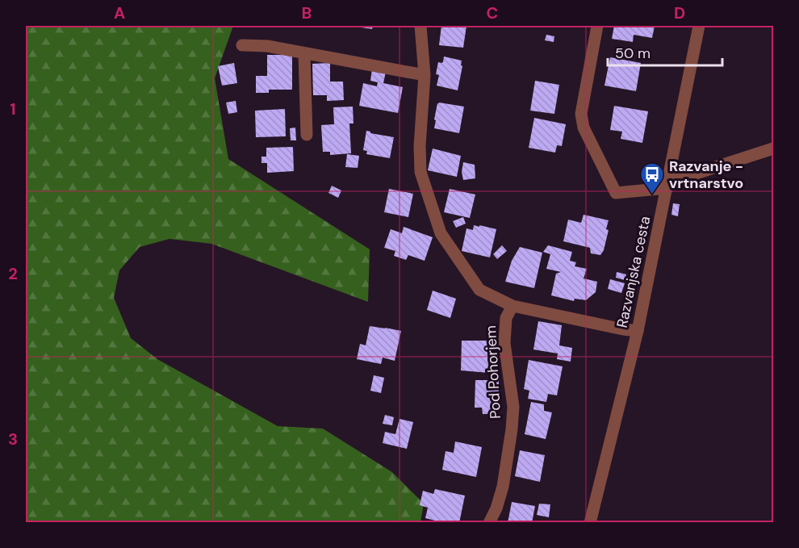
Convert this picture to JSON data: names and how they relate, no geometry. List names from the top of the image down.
{
  "streets": {
    "street": ["Razvanjska cesta", "Pod Pohorjem"]
  },
  "places": {
    "bus stop": ["Razvanje - vrtnarstvo"]
  },
  "scale_bar": "50 m",
  "grid": {
    "columns": [
      "A",
      "B",
      "C",
      "D"
    ],
    "rows": ["1", "2", "3"]
  }
}
